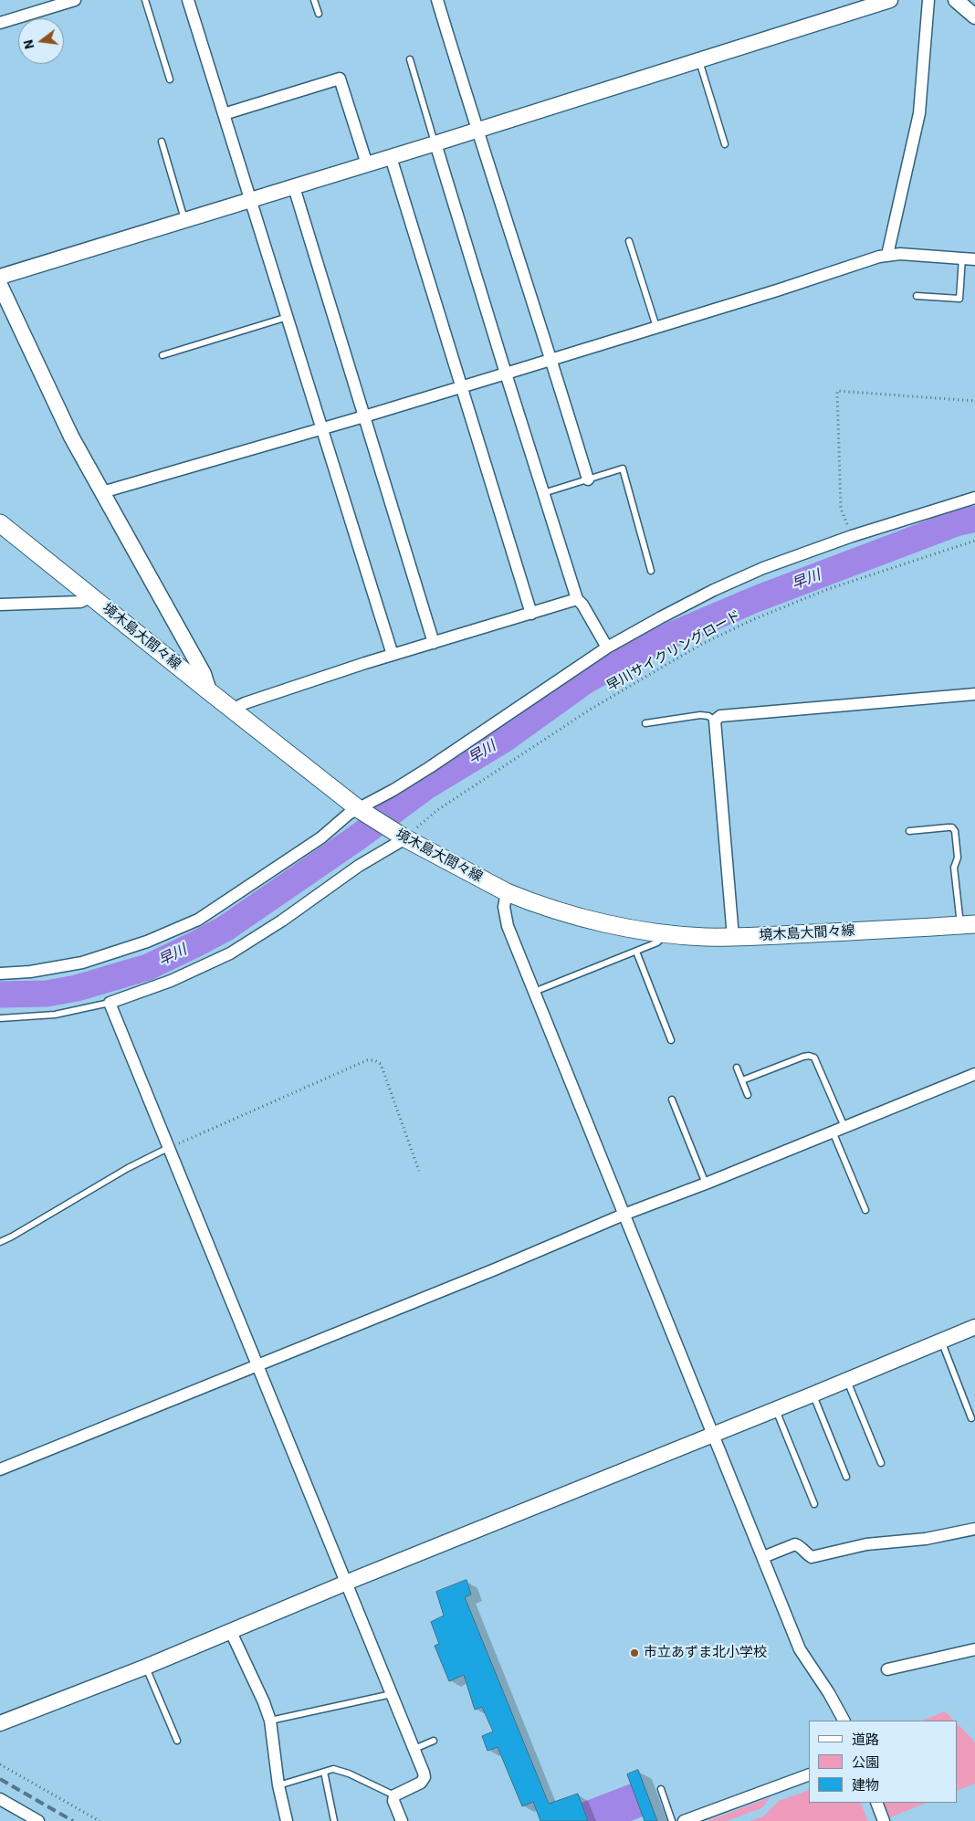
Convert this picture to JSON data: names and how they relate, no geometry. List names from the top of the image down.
{
  "streets": {
    "main road": ["境木島大間々線"],
    "path": ["早川サイクリングロード"]
  },
  "crossings": [
    ["境木島大間々線", "早川サイクリングロード"]
  ],
  "water": ["早川"],
  "places": ["市立あずま北小学校"],
  "legend": ["道路", "公園", "建物"],
  "north": "left"
}
